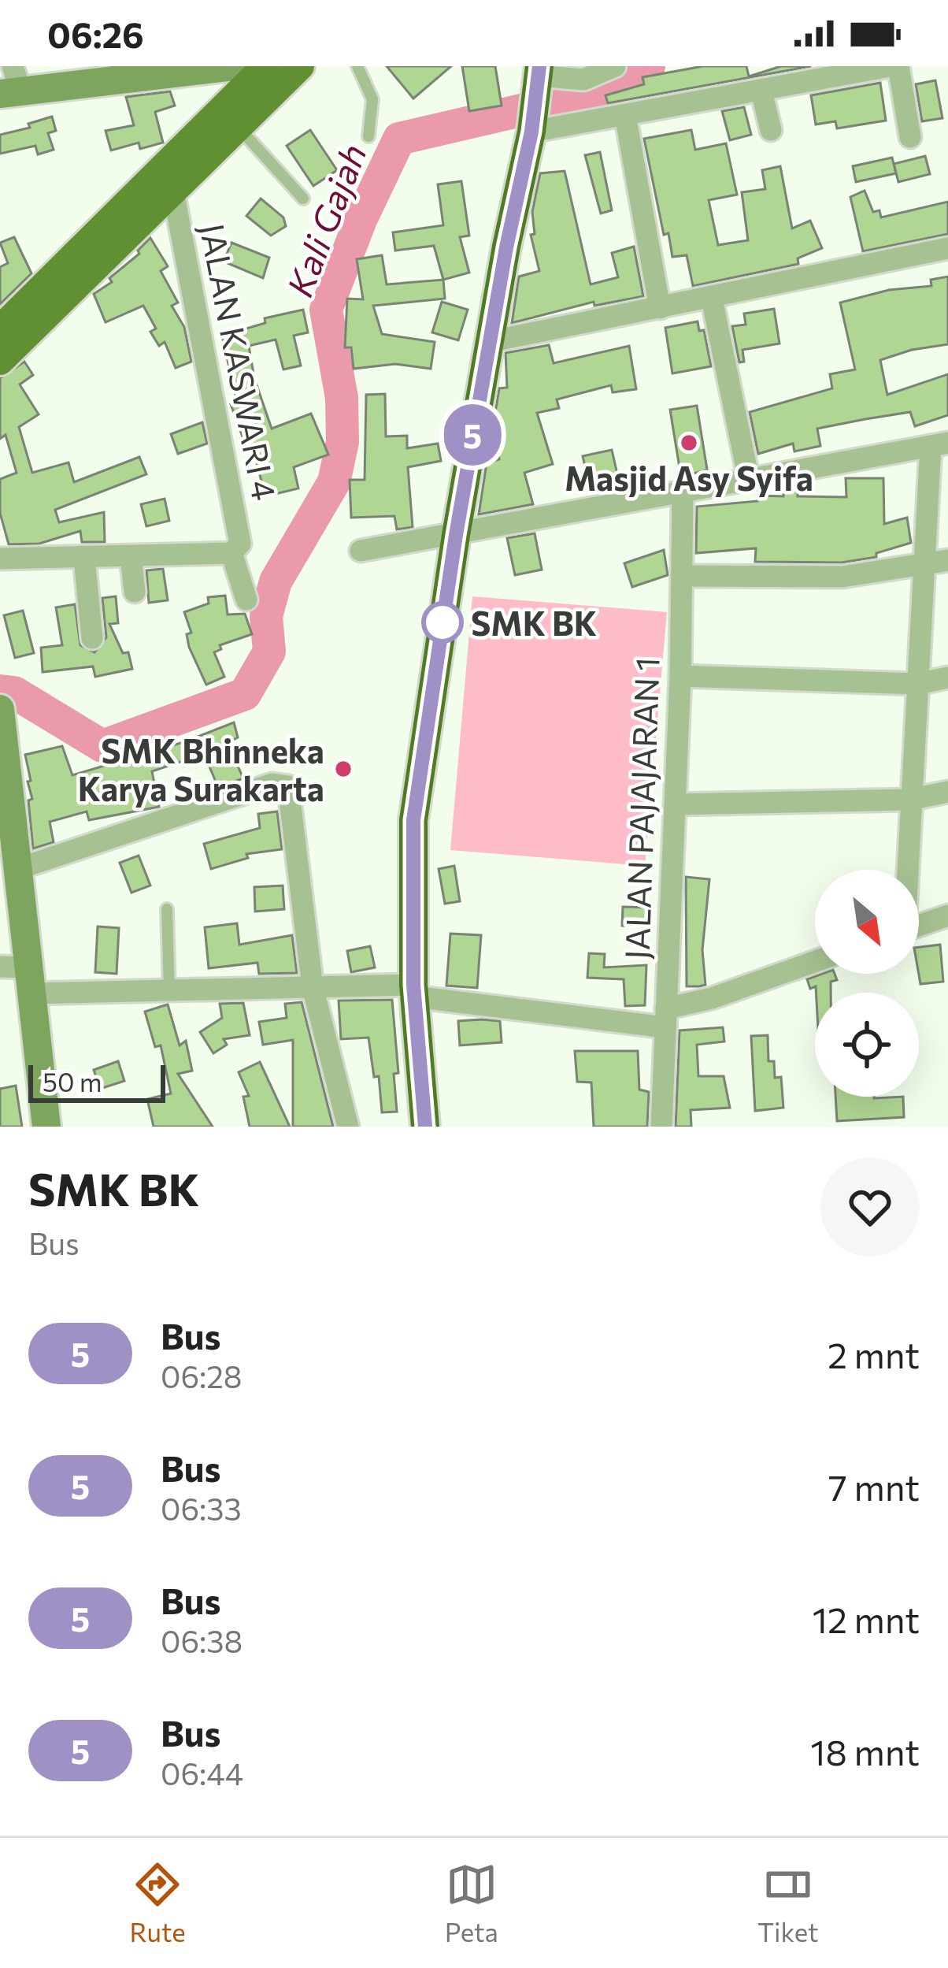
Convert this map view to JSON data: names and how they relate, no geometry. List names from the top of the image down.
{
  "streets": {
    "street": ["JALAN KASWARI 4", "JALAN PAJAJARAN 1"]
  },
  "water": ["Kali Gajah"],
  "places": ["Masjid Asy Syifa", "SMK BK", "SMK Bhinneka Karya Surakarta"],
  "lines": ["bus line 5"],
  "scale_bar": "50 m",
  "north": "bottom right",
  "page": {
    "status": "06:26",
    "on_map": "5",
    "scale": "50 m",
    "heading": ["SMK BK", "Bus"],
    "list": [
      {
        "mark": "5",
        "name": "Bus",
        "note": "06:28",
        "value": "2 mnt"
      },
      {
        "mark": "5",
        "name": "Bus",
        "note": "06:33",
        "value": "7 mnt"
      },
      {
        "mark": "5",
        "name": "Bus",
        "note": "06:38",
        "value": "12 mnt"
      },
      {
        "mark": "5",
        "name": "Bus",
        "note": "06:44",
        "value": "18 mnt"
      }
    ],
    "tabs": ["Rute", "Peta", "Tiket"]
  }
}
